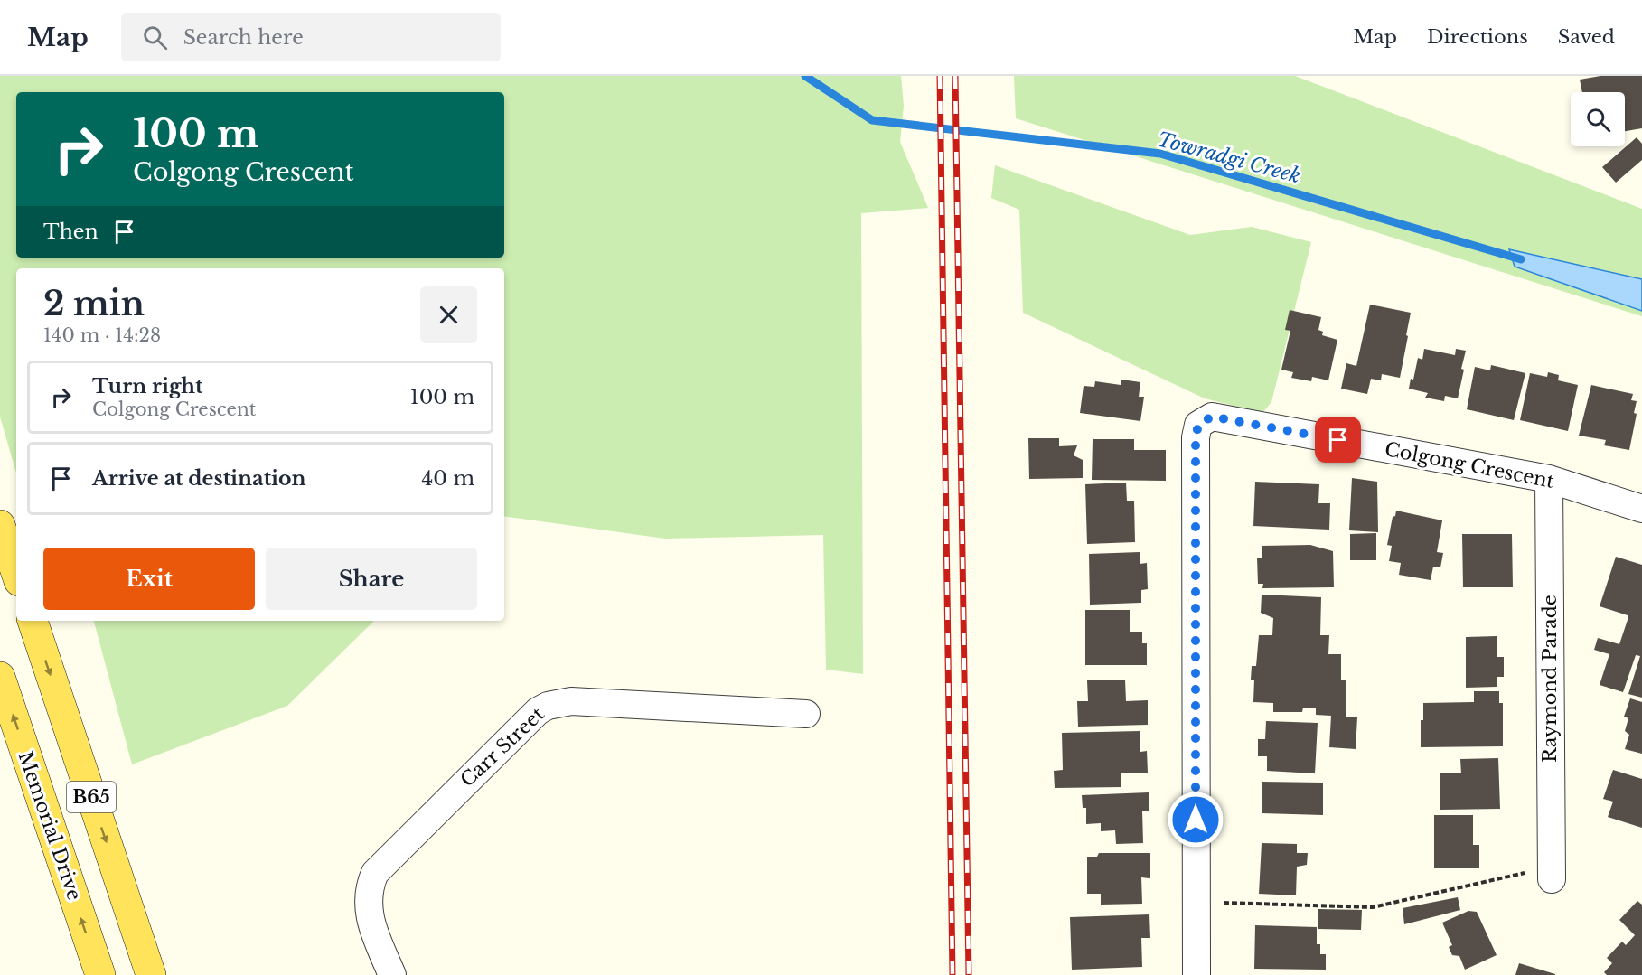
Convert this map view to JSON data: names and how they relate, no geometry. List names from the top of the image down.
{
  "streets": {
    "main road": ["B65", "Memorial Drive"],
    "street": ["Colgong Crescent", "Raymond Parade", "Carr Street"]
  },
  "crossings": [
    ["Colgong Crescent", "Raymond Parade"]
  ],
  "water": ["Towradgi Creek"],
  "page": {
    "header": "Map",
    "search": "Search here",
    "nav": ["Map", "Directions", "Saved"],
    "turn": ["100 m", "Colgong Crescent"],
    "then": "Then",
    "heading": ["2 min", "140 m · 14:28"],
    "list": [
      {
        "name": "Turn right",
        "note": "Colgong Crescent",
        "value": "100 m"
      },
      {
        "name": "Arrive at destination",
        "value": "40 m"
      }
    ],
    "buttons": ["Exit", "Share"]
  }
}
